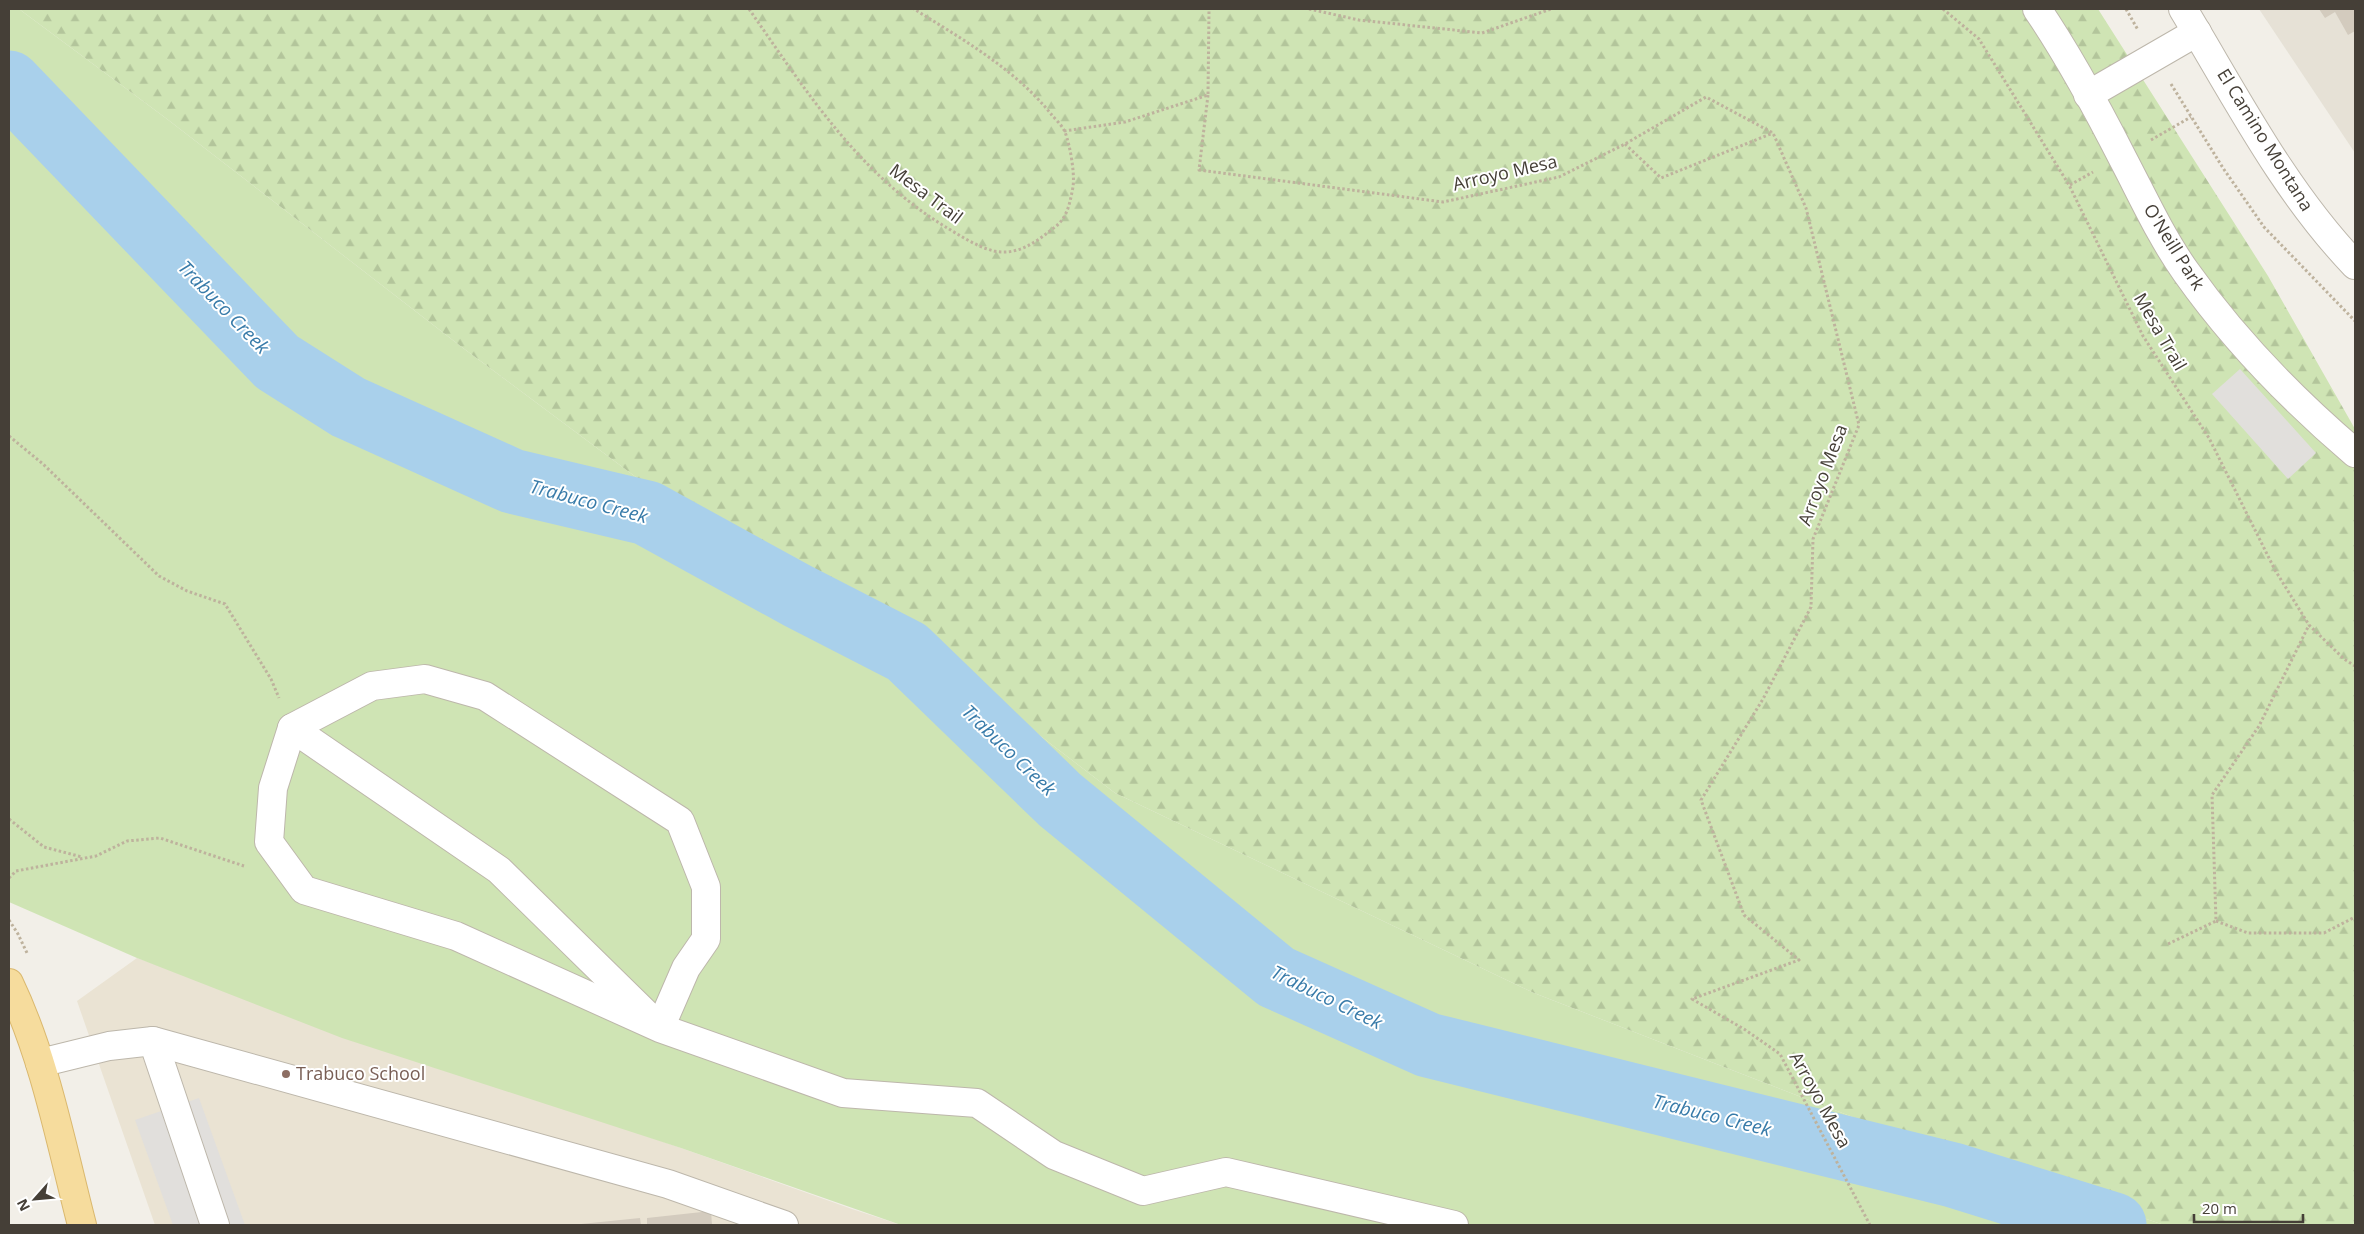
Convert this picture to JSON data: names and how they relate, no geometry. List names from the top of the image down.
{
  "streets": {
    "street": ["El Camino Montana", "O'Neill Park"],
    "path": ["Arroyo Mesa", "Mesa Trail"]
  },
  "water": ["Trabuco Creek"],
  "places": ["Trabuco School"],
  "scale_bar": "20 m",
  "north": "bottom left"
}
